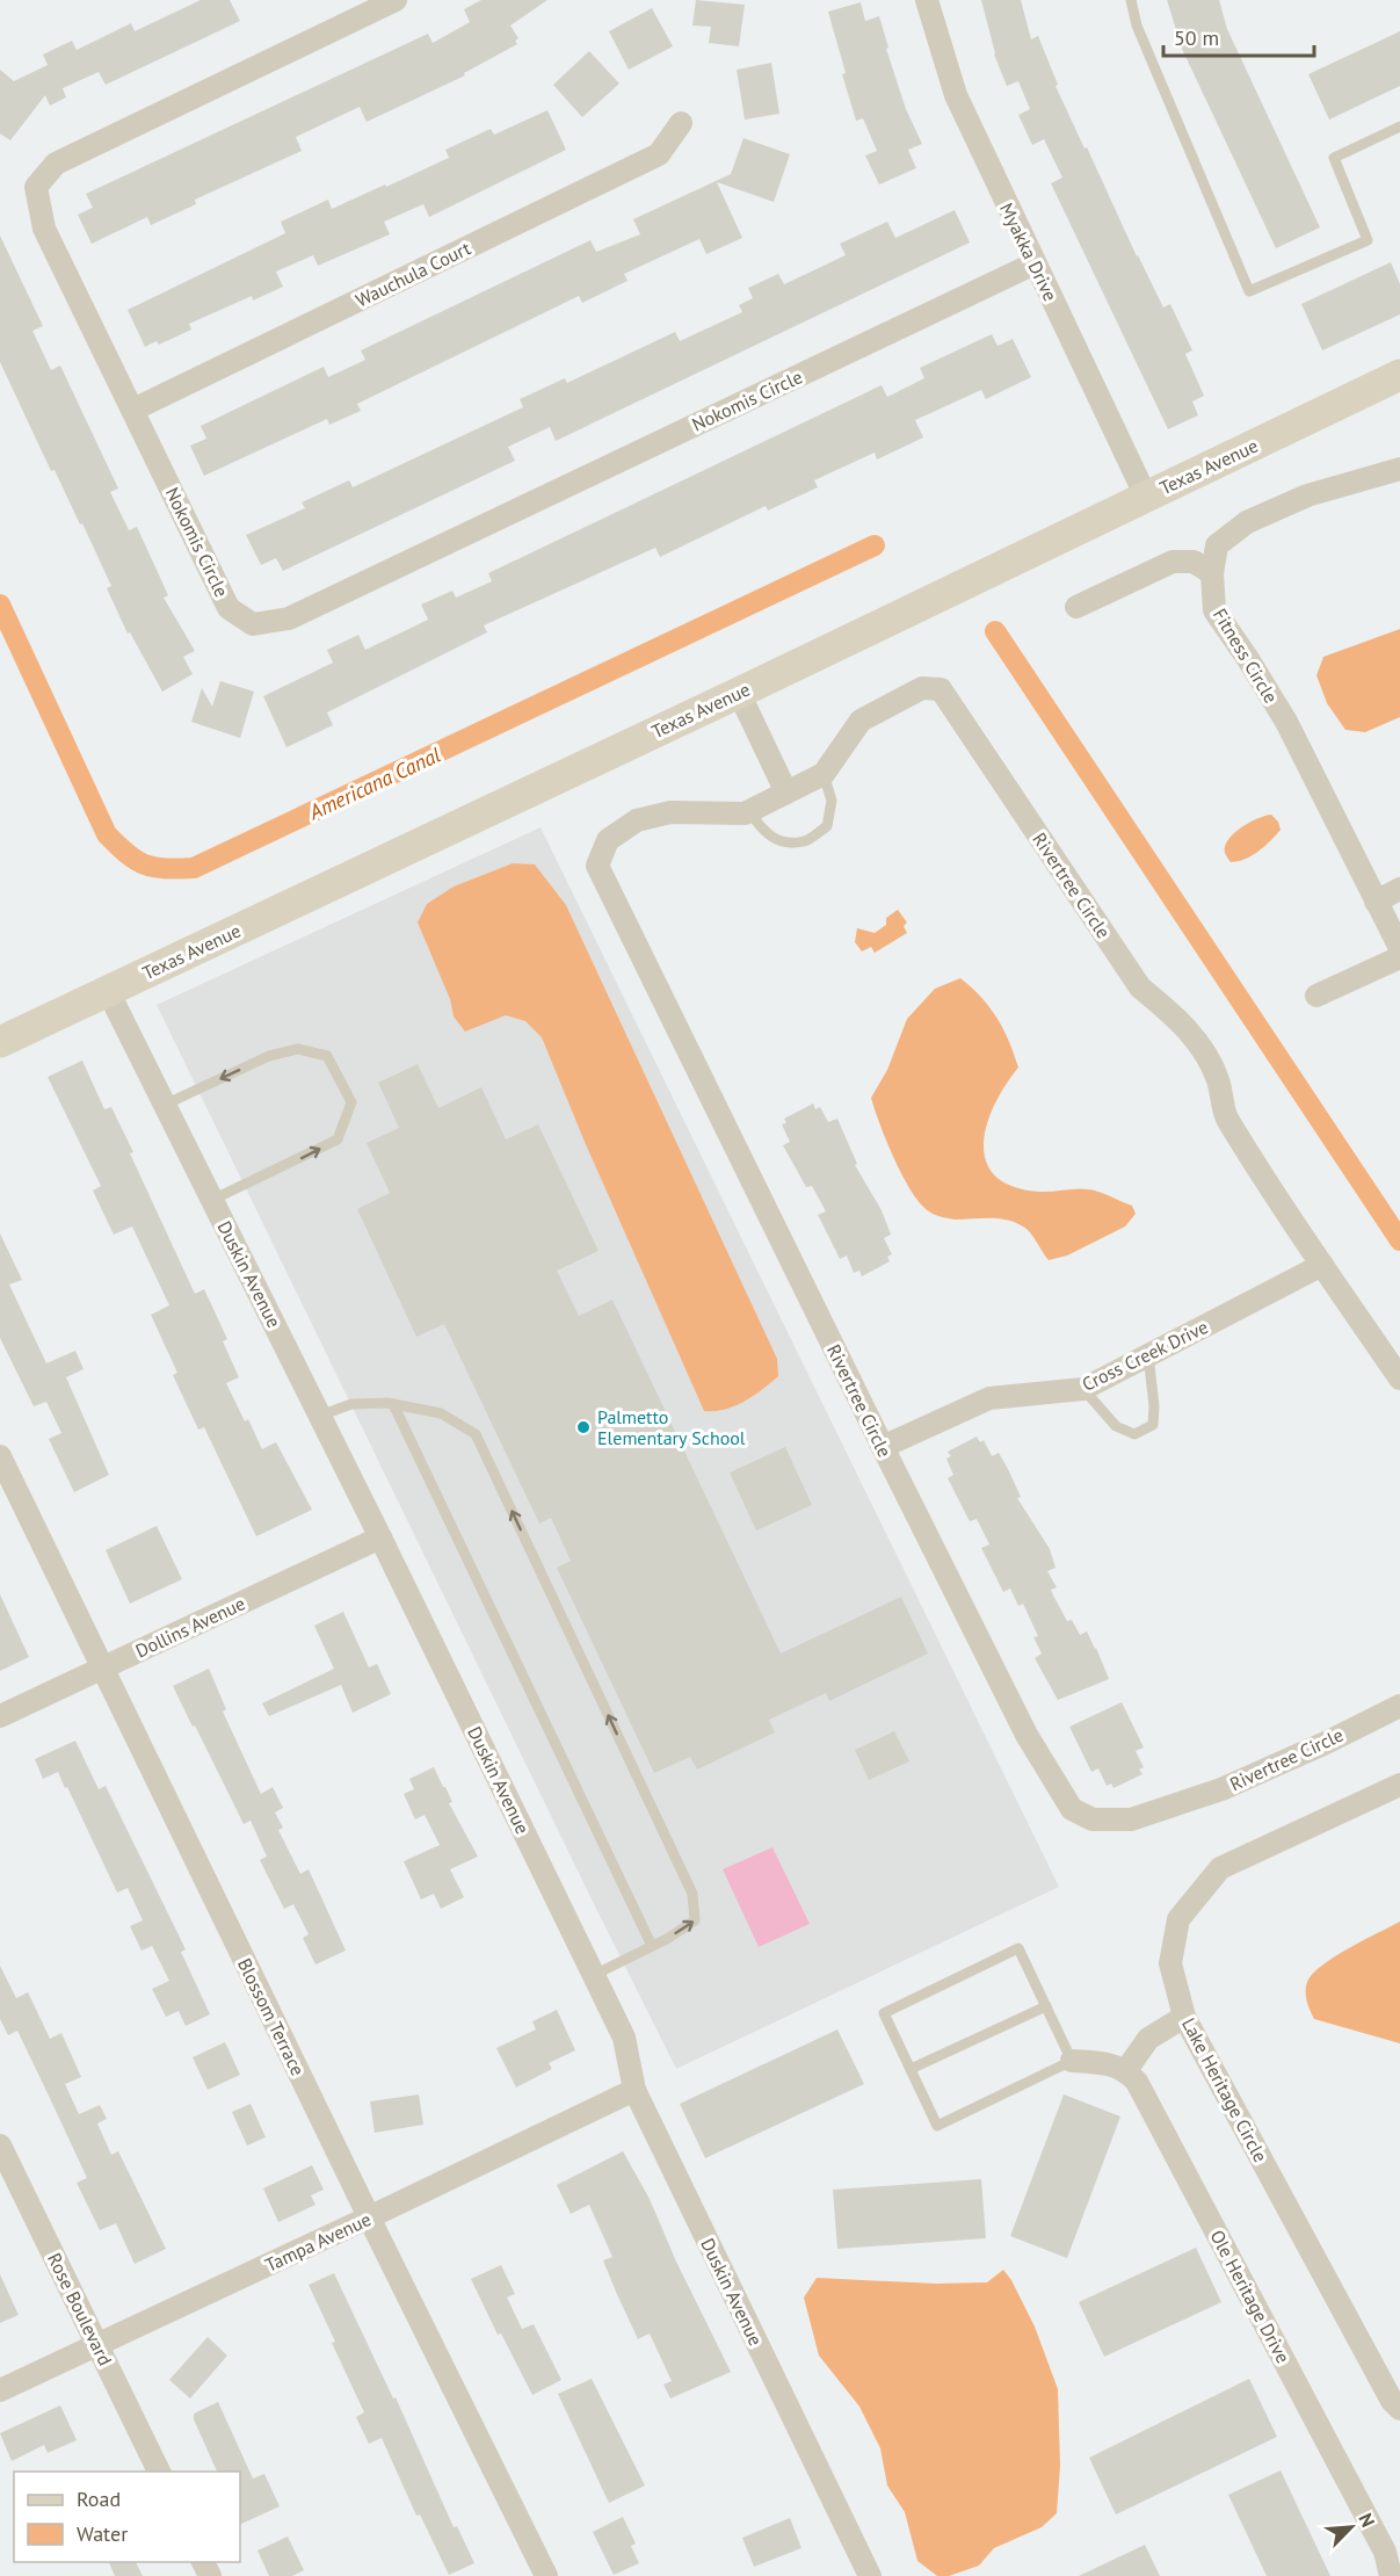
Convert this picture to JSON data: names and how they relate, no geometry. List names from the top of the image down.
{
  "streets": {
    "street": [
      "Myakka Drive",
      "Wauchula Court",
      "Nokomis Circle",
      "Texas Avenue",
      "Fitness Circle",
      "Rivertree Circle",
      "Duskin Avenue",
      "Cross Creek Drive",
      "Dollins Avenue",
      "Blossom Terrace",
      "Lake Heritage Circle",
      "Tampa Avenue",
      "Ole Heritage Drive",
      "Rose Boulevard"
    ]
  },
  "crossings": [
    ["Myakka Drive", "Nokomis Circle"],
    ["Myakka Drive", "Texas Avenue"],
    ["Wauchula Court", "Nokomis Circle"],
    ["Texas Avenue", "Duskin Avenue"],
    ["Rivertree Circle", "Cross Creek Drive"],
    ["Duskin Avenue", "Dollins Avenue"],
    ["Duskin Avenue", "Tampa Avenue"],
    ["Dollins Avenue", "Blossom Terrace"],
    ["Blossom Terrace", "Tampa Avenue"],
    ["Tampa Avenue", "Rose Boulevard"]
  ],
  "water": ["Americana Canal"],
  "places": ["Palmetto Elementary School"],
  "legend": ["Road", "Water"],
  "scale_bar": "50 m",
  "north": "top right"
}
